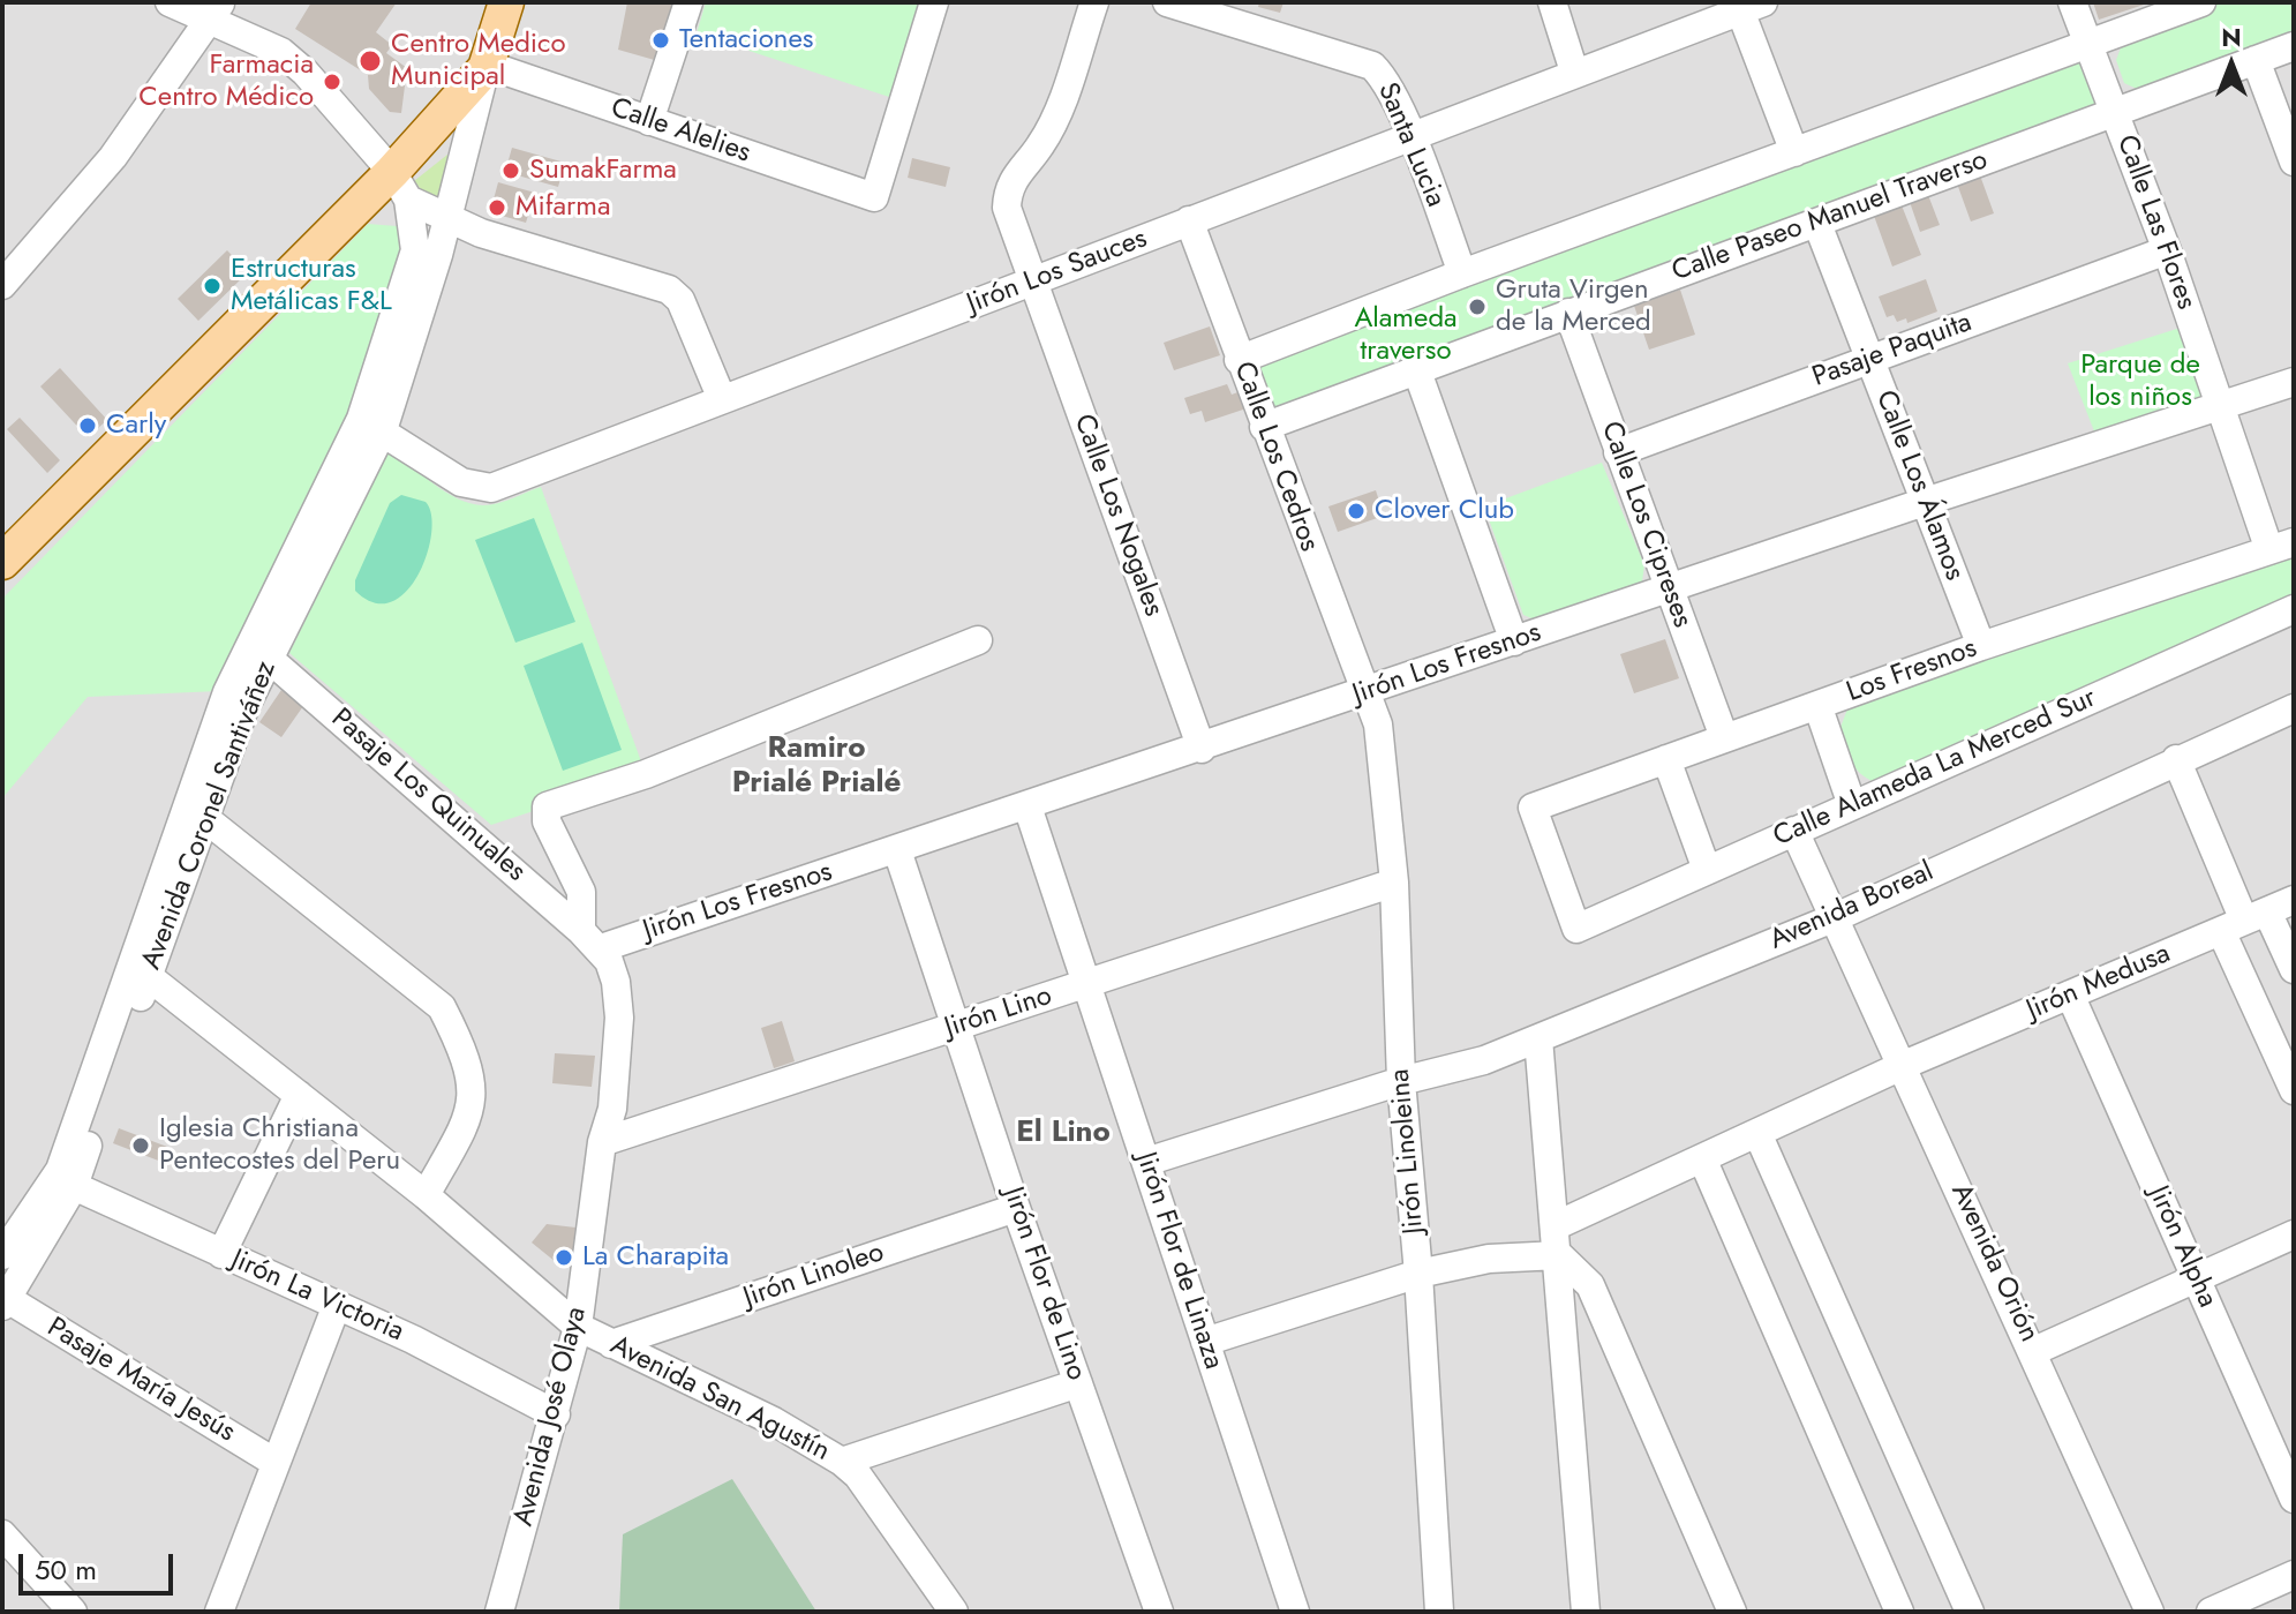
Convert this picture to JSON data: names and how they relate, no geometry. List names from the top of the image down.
{
  "streets": {
    "street": [
      "Calle Alelies",
      "Santa Lucia",
      "Calle Paseo Manuel Traverso",
      "Calle Las Flores",
      "Jirón Los Sauces",
      "Pasaje Paquita",
      "Calle Los Cedros",
      "Calle Los Álamos",
      "Calle Los Nogales",
      "Calle Los Cipreses",
      "Jirón Los Fresnos",
      "Los Fresnos",
      "Calle Alameda La Merced Sur",
      "Pasaje Los Quinuales",
      "Avenida Coronel Santiváñez",
      "Avenida Boreal",
      "Jirón Medusa",
      "Jirón Lino",
      "Jirón Linoleina",
      "Jirón Alpha",
      "Jirón Flor de Linaza",
      "Avenida Orión",
      "Jirón Linoleo",
      "Jirón Flor de Lino",
      "Jirón La Victoria",
      "Pasaje María Jesús",
      "Avenida San Agustín",
      "Avenida José Olaya"
    ]
  },
  "crossings": [
    ["Calle Alelies", "Avenida Coronel Santiváñez"],
    ["Santa Lucia", "Jirón Los Sauces"],
    ["Calle Paseo Manuel Traverso", "Calle Las Flores"],
    ["Calle Paseo Manuel Traverso", "Calle Los Cedros"],
    ["Calle Paseo Manuel Traverso", "Calle Los Álamos"],
    ["Calle Paseo Manuel Traverso", "Calle Los Cipreses"],
    ["Calle Las Flores", "Pasaje Paquita"],
    ["Calle Las Flores", "Jirón Los Fresnos"],
    ["Calle Las Flores", "Los Fresnos"],
    ["Jirón Los Sauces", "Calle Los Cedros"],
    ["Jirón Los Sauces", "Calle Los Nogales"],
    ["Jirón Los Sauces", "Avenida Coronel Santiváñez"],
    ["Pasaje Paquita", "Calle Los Álamos"],
    ["Pasaje Paquita", "Calle Los Cipreses"],
    ["Calle Los Cedros", "Jirón Los Fresnos"],
    ["Calle Los Cedros", "Jirón Linoleina"],
    ["Calle Los Álamos", "Jirón Los Fresnos"],
    ["Calle Los Álamos", "Los Fresnos"],
    ["Calle Los Nogales", "Jirón Los Fresnos"],
    ["Calle Los Cipreses", "Jirón Los Fresnos"],
    ["Calle Los Cipreses", "Los Fresnos"],
    ["Jirón Los Fresnos", "Pasaje Los Quinuales"],
    ["Jirón Los Fresnos", "Jirón Linoleina"],
    ["Jirón Los Fresnos", "Jirón Flor de Linaza"],
    ["Jirón Los Fresnos", "Jirón Flor de Lino"],
    ["Jirón Los Fresnos", "Avenida José Olaya"],
    ["Los Fresnos", "Calle Alameda La Merced Sur"],
    ["Calle Alameda La Merced Sur", "Avenida Orión"],
    ["Pasaje Los Quinuales", "Avenida Coronel Santiváñez"],
    ["Pasaje Los Quinuales", "Avenida José Olaya"],
    ["Avenida Coronel Santiváñez", "Jirón La Victoria"],
    ["Avenida Coronel Santiváñez", "Pasaje María Jesús"],
    ["Avenida Coronel Santiváñez", "Avenida San Agustín"],
    ["Avenida Boreal", "Jirón Linoleina"],
    ["Avenida Boreal", "Avenida Orión"],
    ["Jirón Medusa", "Jirón Alpha"],
    ["Jirón Medusa", "Avenida Orión"],
    ["Jirón Lino", "Jirón Linoleina"],
    ["Jirón Lino", "Jirón Flor de Linaza"],
    ["Jirón Lino", "Jirón Flor de Lino"],
    ["Jirón Lino", "Avenida José Olaya"],
    ["Jirón Linoleo", "Jirón Flor de Lino"],
    ["Jirón Linoleo", "Avenida San Agustín"],
    ["Jirón La Victoria", "Avenida José Olaya"],
    ["Avenida San Agustín", "Avenida José Olaya"]
  ],
  "districts": ["Ramiro Prialé Prialé", "El Lino"],
  "parks": ["Alameda traverso", "Parque de los niños"],
  "places": [
    "Tentaciones",
    "Centro Medico Municipal",
    "Farmacia Centro Médico",
    "SumakFarma",
    "Mifarma",
    "Estructuras Metálicas F&L",
    "Gruta Virgen de la Merced",
    "Carly",
    "Clover Club",
    "Iglesia Christiana Pentecostes del Peru",
    "La Charapita"
  ],
  "scale_bar": "50 m",
  "north": "top"
}
